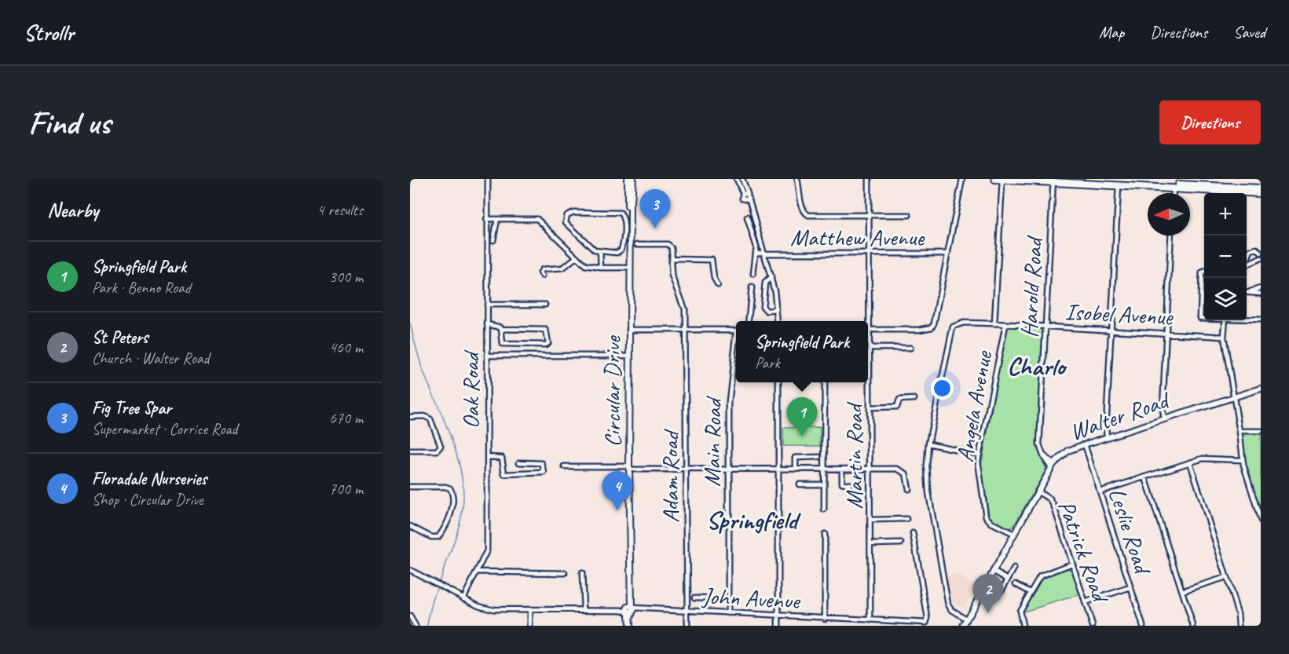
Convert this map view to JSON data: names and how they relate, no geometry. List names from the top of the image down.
{
  "streets": {
    "street": [
      "Matthew Avenue",
      "Harold Road",
      "Isobel Avenue",
      "Oak Road",
      "Circular Drive",
      "Angela Avenue",
      "Walter Road",
      "Main Road",
      "Martin Road",
      "Adam Road",
      "Leslie Road",
      "Patrick Road",
      "John Avenue"
    ]
  },
  "crossings": [
    ["Matthew Avenue", "Martin Road"],
    ["Harold Road", "Isobel Avenue"],
    ["Harold Road", "Walter Road"],
    ["Isobel Avenue", "Angela Avenue"],
    ["Circular Drive", "John Avenue"],
    ["Angela Avenue", "Walter Road"],
    ["Walter Road", "Leslie Road"],
    ["Walter Road", "Patrick Road"],
    ["Main Road", "John Avenue"],
    ["Martin Road", "John Avenue"],
    ["Adam Road", "John Avenue"]
  ],
  "districts": ["Charlo", "Springfield"],
  "north": "left",
  "page": {
    "header": "Strollr",
    "nav": ["Map", "Directions", "Saved"],
    "buttons": "Directions",
    "title": "Find us",
    "heading": ["Nearby", "4 results"],
    "pins": [
      "3",
      "1",
      "4",
      "2"
    ],
    "map_buttons": ["+", "−"],
    "list": [
      {
        "mark": "1",
        "name": "Springfield Park",
        "note": "Park · Benno Road",
        "value": "300 m"
      },
      {
        "mark": "2",
        "name": "St Peters",
        "note": "Church · Walter Road",
        "value": "460 m"
      },
      {
        "mark": "3",
        "name": "Fig Tree Spar",
        "note": "Supermarket · Corrice Road",
        "value": "670 m"
      },
      {
        "mark": "4",
        "name": "Floradale Nurseries",
        "note": "Shop · Circular Drive",
        "value": "700 m"
      }
    ],
    "popup": ["Springfield Park", "Park"]
  }
}
